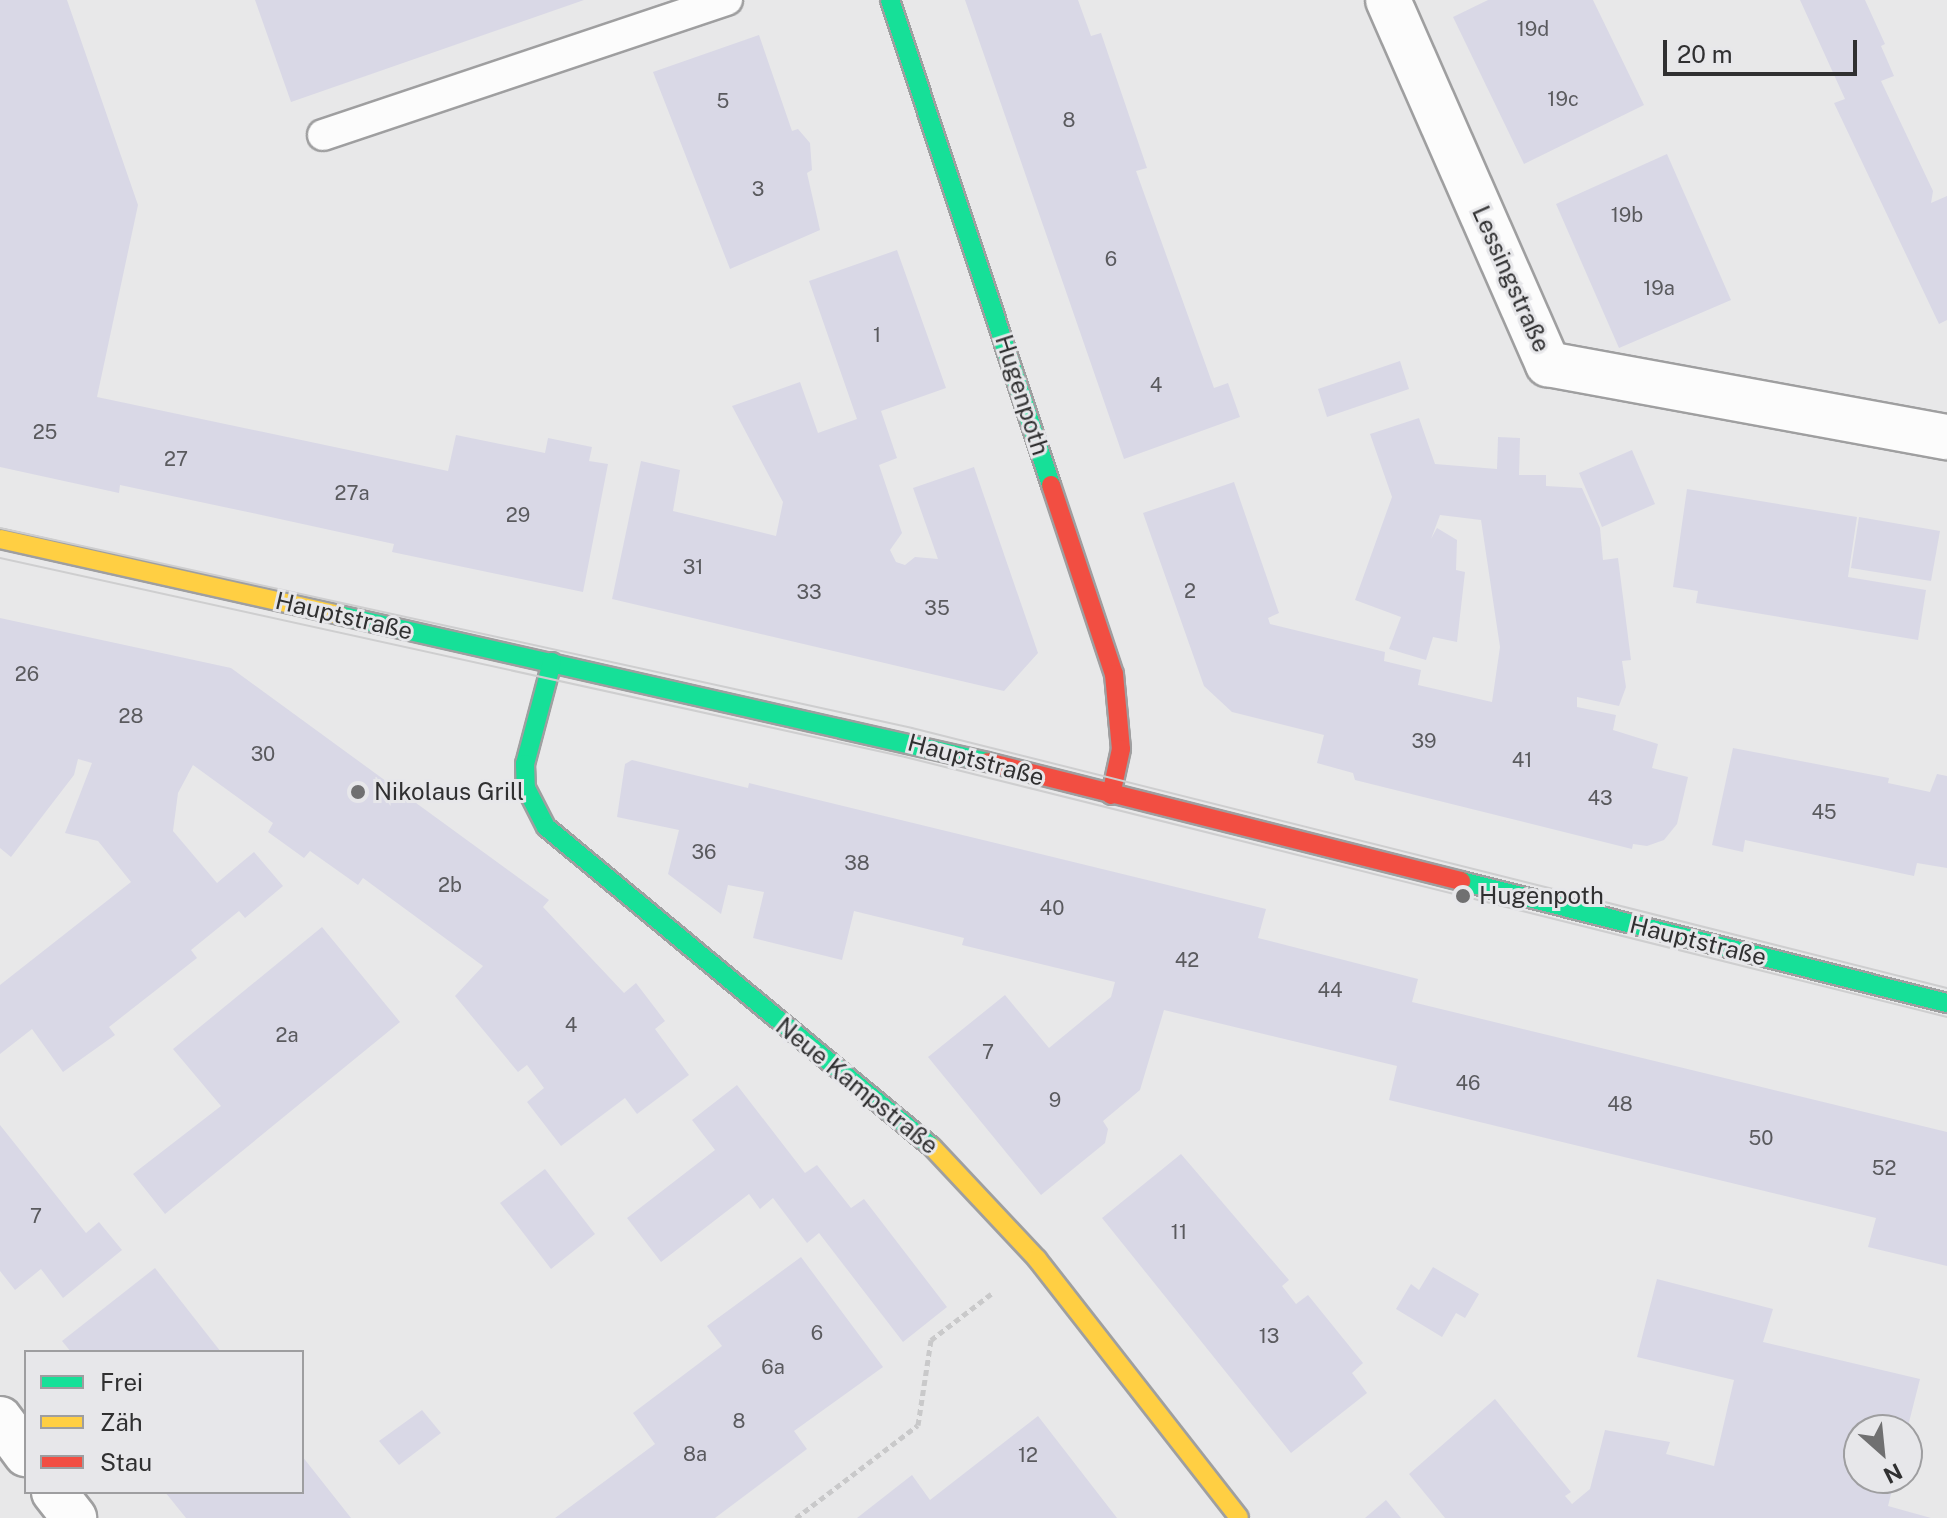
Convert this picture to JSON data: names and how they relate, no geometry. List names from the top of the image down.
{
  "streets": {
    "street": [
      "Lessingstraße",
      "Hugenpoth",
      "Hauptstraße",
      "Neue Kampstraße"
    ]
  },
  "crossings": [
    ["Hugenpoth", "Hauptstraße"],
    ["Hauptstraße", "Neue Kampstraße"]
  ],
  "places": ["Nikolaus Grill", "Hugenpoth"],
  "house_numbers": [
    "19d",
    "19c",
    "5",
    "8",
    "3",
    "19b",
    "6",
    "19a",
    "1",
    "4",
    "25",
    "27",
    "27a",
    "29",
    "31",
    "2",
    "33",
    "35",
    "26",
    "28",
    "39",
    "30",
    "41",
    "43",
    "45",
    "36",
    "38",
    "2b",
    "40",
    "42",
    "44",
    "4",
    "2a",
    "7",
    "46",
    "9",
    "48",
    "50",
    "52",
    "7",
    "11",
    "6",
    "13",
    "6a",
    "8",
    "8a",
    "12"
  ],
  "legend": ["Frei", "Zäh", "Stau"],
  "scale_bar": "20 m",
  "north": "bottom right"
}
